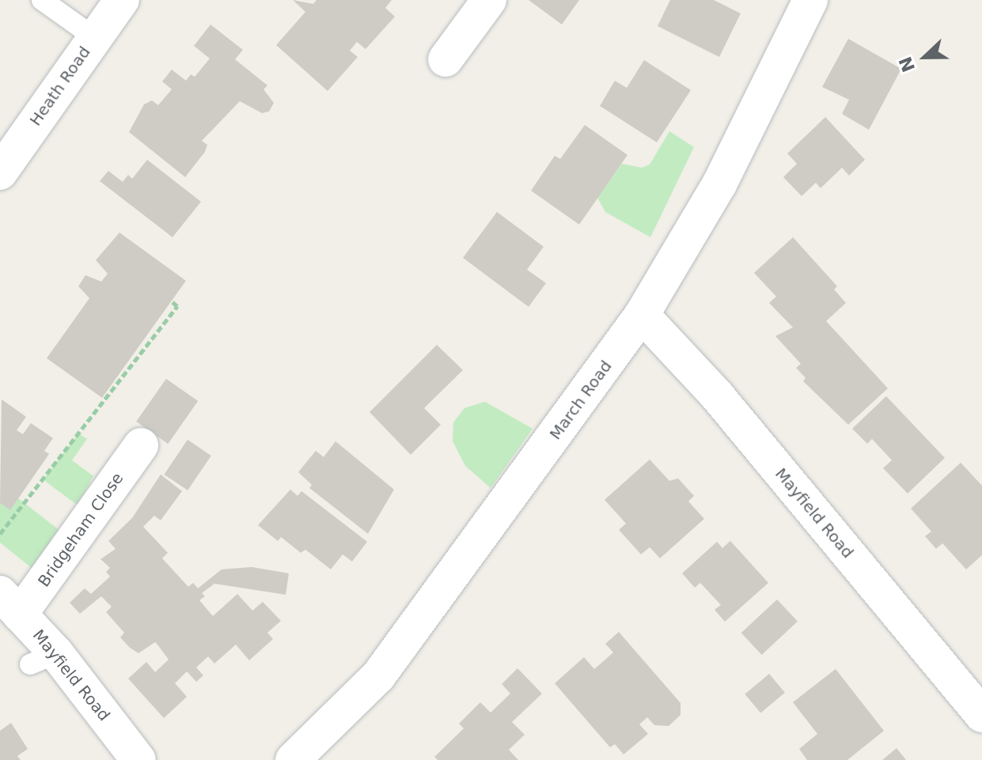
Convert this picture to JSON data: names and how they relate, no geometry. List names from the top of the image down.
{
  "streets": {
    "street": [
      "Heath Road",
      "March Road",
      "Mayfield Road",
      "Bridgeham Close"
    ]
  },
  "crossings": [
    ["March Road", "Mayfield Road"],
    ["Mayfield Road", "Bridgeham Close"]
  ],
  "north": "left"
}
